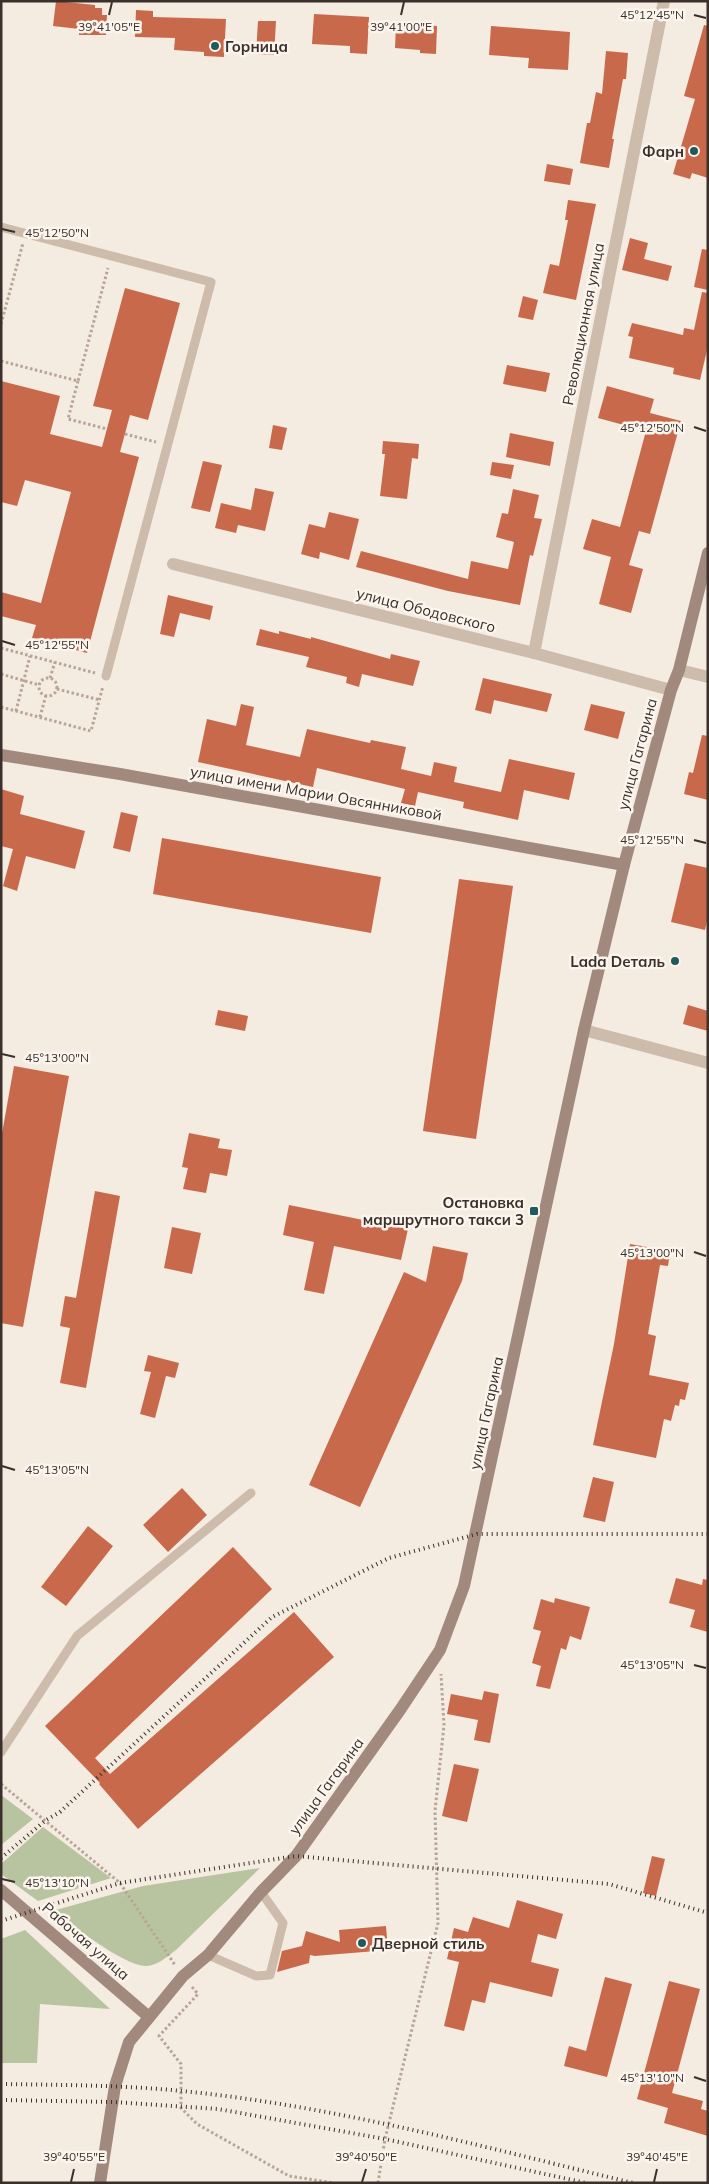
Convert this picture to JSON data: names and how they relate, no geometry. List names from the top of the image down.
{
  "streets": {
    "main road": ["улица Гагарина", "улица имени Марии Овсянниковой", "Рабочая улица"],
    "street": ["Революционная улица", "улица Ободовского"]
  },
  "crossings": [
    ["Революционная улица", "улица Ободовского"],
    ["улица Ободовского", "улица Гагарина"],
    ["улица Гагарина", "улица имени Марии Овсянниковой"],
    ["улица Гагарина", "Рабочая улица"]
  ],
  "places": {
    "other": [
      "Горница",
      "Фарн",
      "Lada Dеталь",
      "Дверной стиль"
    ],
    "transit": ["Остановка маршрутного такси 3"]
  },
  "coordinates": [
    "45°12'45\"N",
    "39°41'05\"E",
    "39°41'00\"E",
    "45°12'50\"N",
    "45°12'55\"N",
    "45°13'00\"N",
    "45°13'05\"N",
    "45°13'10\"N",
    "39°40'55\"E",
    "39°40'50\"E",
    "39°40'45\"E"
  ]
}
